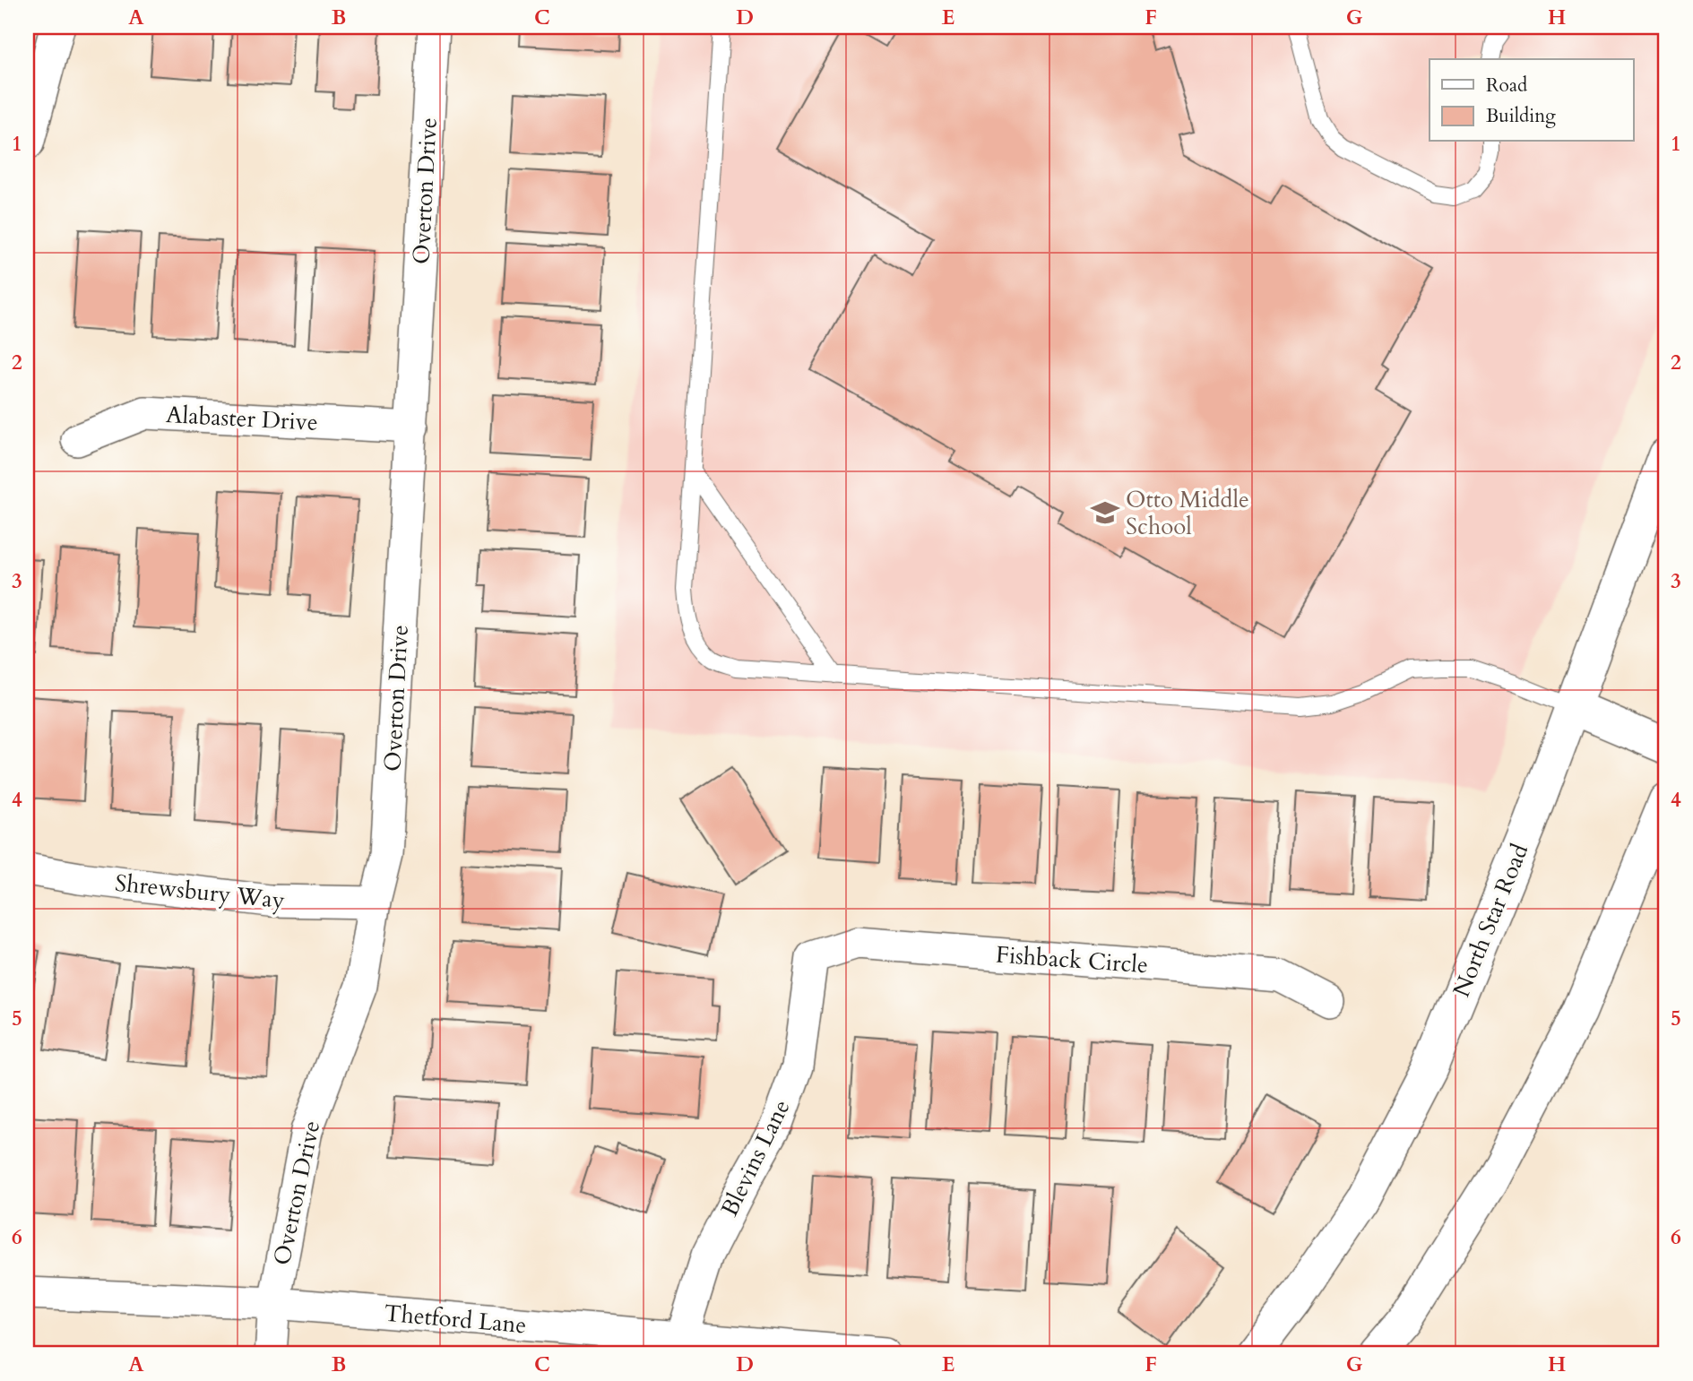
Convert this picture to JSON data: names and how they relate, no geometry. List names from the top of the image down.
{
  "streets": {
    "main road": ["North Star Road"],
    "street": [
      "Overton Drive",
      "Alabaster Drive",
      "Shrewsbury Way",
      "Fishback Circle",
      "Blevins Lane",
      "Thetford Lane"
    ]
  },
  "crossings": [
    ["Overton Drive", "Alabaster Drive"],
    ["Overton Drive", "Shrewsbury Way"],
    ["Overton Drive", "Thetford Lane"],
    ["Fishback Circle", "Blevins Lane"],
    ["Blevins Lane", "Thetford Lane"]
  ],
  "places": {
    "school or university": ["Otto Middle School"]
  },
  "legend": ["Road", "Building"],
  "grid": {
    "columns": [
      "A",
      "B",
      "C",
      "D",
      "E",
      "F",
      "G",
      "H"
    ],
    "rows": [
      "1",
      "2",
      "3",
      "4",
      "5",
      "6"
    ]
  }
}
